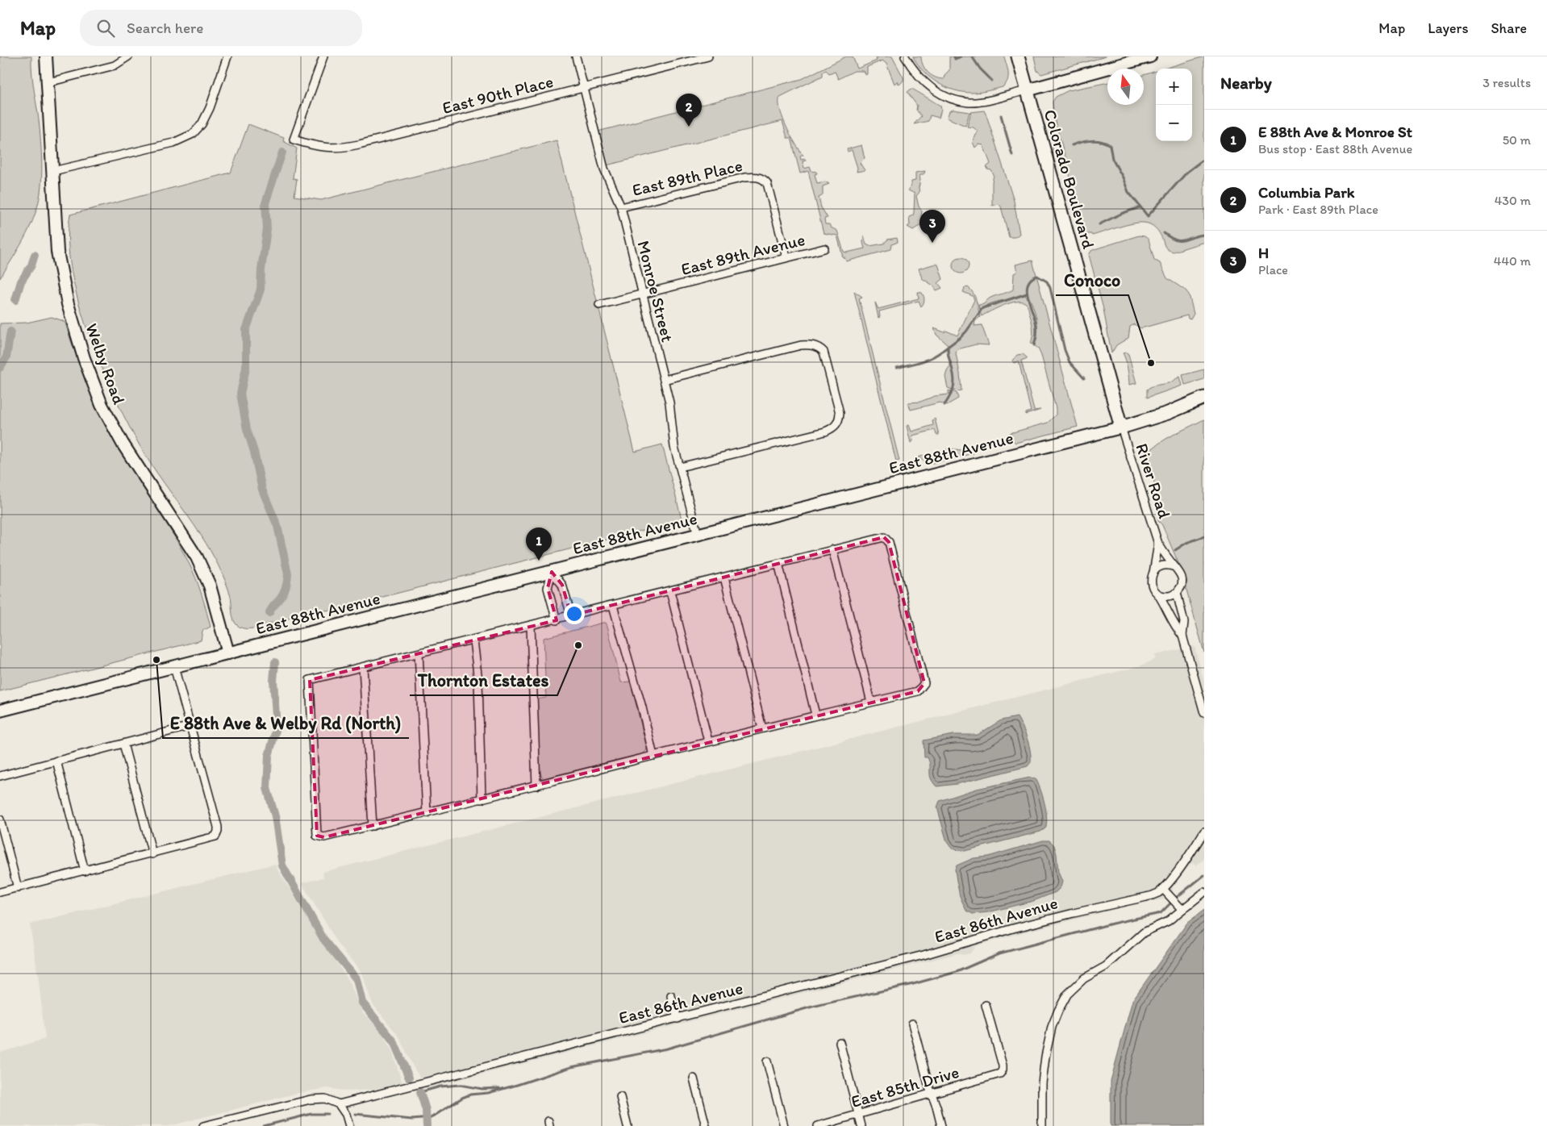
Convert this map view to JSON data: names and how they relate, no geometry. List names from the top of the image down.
{
  "streets": {
    "main road": ["Colorado Boulevard", "Welby Road", "East 88th Avenue"],
    "street": [
      "East 90th Place",
      "East 89th Place",
      "East 89th Avenue",
      "Monroe Street",
      "River Road",
      "East 86th Avenue",
      "East 85th Drive"
    ]
  },
  "crossings": [
    ["East 90th Place", "Monroe Street"],
    ["East 89th Place", "East 89th Avenue"],
    ["East 89th Place", "Monroe Street"],
    ["Colorado Boulevard", "East 88th Avenue"],
    ["Colorado Boulevard", "River Road"],
    ["East 89th Avenue", "Monroe Street"],
    ["Monroe Street", "East 88th Avenue"],
    ["Welby Road", "East 88th Avenue"],
    ["East 88th Avenue", "River Road"]
  ],
  "places": ["Conoco", "Thornton Estates", "E 88th Ave & Welby Rd (North)"],
  "north": "top",
  "page": {
    "header": "Map",
    "search": "Search here",
    "nav": ["Map", "Layers", "Share"],
    "heading": ["Nearby", "3 results"],
    "map_buttons": ["+", "−"],
    "pins": ["2", "3", "1"],
    "list": [
      {
        "mark": "1",
        "name": "E 88th Ave & Monroe St",
        "note": "Bus stop · East 88th Avenue",
        "value": "50 m"
      },
      {
        "mark": "2",
        "name": "Columbia Park",
        "note": "Park · East 89th Place",
        "value": "430 m"
      },
      {
        "mark": "3",
        "name": "H",
        "note": "Place",
        "value": "440 m"
      }
    ]
  }
}
